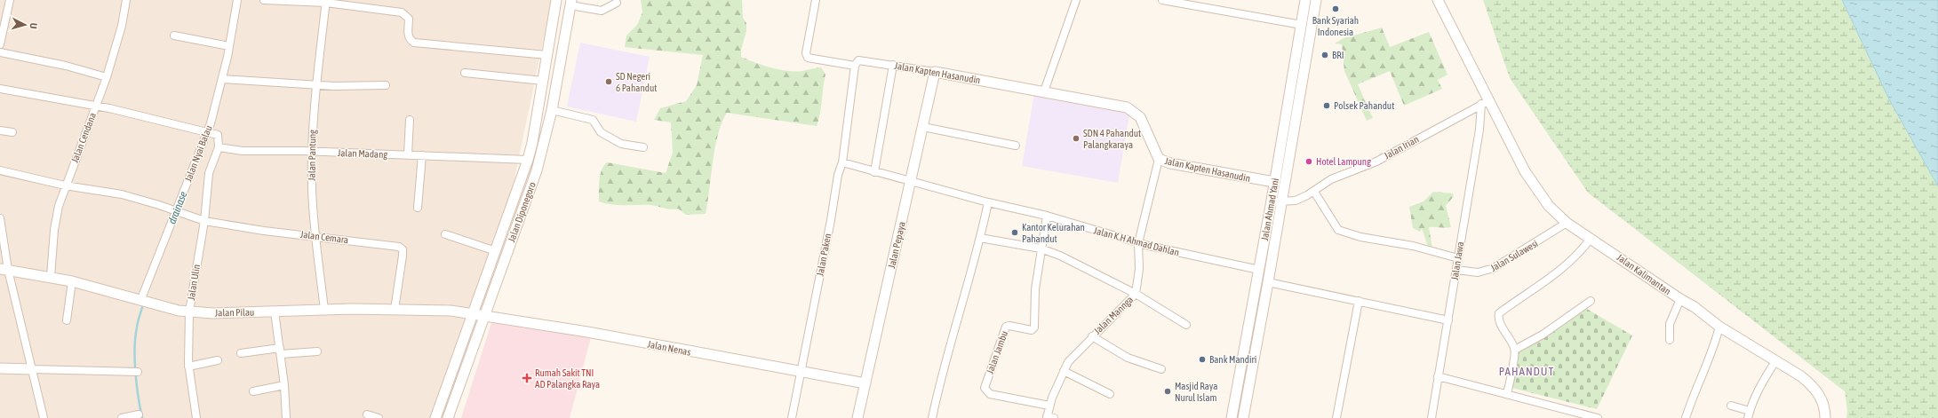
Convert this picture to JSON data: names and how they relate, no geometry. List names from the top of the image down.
{
  "streets": {
    "street": [
      "Jalan Kapten Hasanudin",
      "Jalan Cendana",
      "Jalan Irian",
      "Jalan Nyai Balau",
      "Jalan Madang",
      "Jalan Pantung",
      "Jalan Ahmad Yani",
      "Jalan Diponegoro",
      "Jalan Cemara",
      "Jalan K.H Ahmad Dahlan",
      "Jalan Pepaya",
      "Jalan Paken",
      "Jalan Sulawesi",
      "Jalan Jawa",
      "Jalan Kalimantan",
      "Jalan Ulin",
      "Jalan Pilau",
      "Jalan Mannga",
      "Jalan Nenas",
      "Jalan Jambu"
    ]
  },
  "crossings": [
    ["Jalan Kapten Hasanudin", "Jalan Ahmad Yani"],
    ["Jalan Kapten Hasanudin", "Jalan Pepaya"],
    ["Jalan Kapten Hasanudin", "Jalan Mannga"],
    ["Jalan Cendana", "Jalan Cemara"],
    ["Jalan Cendana", "Jalan Pilau"],
    ["Jalan Irian", "Jalan Ahmad Yani"],
    ["Jalan Irian", "Jalan Jawa"],
    ["Jalan Irian", "Jalan Kalimantan"],
    ["Jalan Nyai Balau", "Jalan Cemara"],
    ["Jalan Nyai Balau", "Jalan Pilau"],
    ["Jalan Madang", "Jalan Pantung"],
    ["Jalan Madang", "Jalan Diponegoro"],
    ["Jalan Madang", "Jalan Ulin"],
    ["Jalan Pantung", "Jalan Cemara"],
    ["Jalan Pantung", "Jalan Pilau"],
    ["Jalan Ahmad Yani", "Jalan K.H Ahmad Dahlan"],
    ["Jalan Diponegoro", "Jalan Pilau"],
    ["Jalan Diponegoro", "Jalan Nenas"],
    ["Jalan Cemara", "Jalan Ulin"],
    ["Jalan Cemara", "Jalan Pilau"],
    ["Jalan K.H Ahmad Dahlan", "Jalan Pepaya"],
    ["Jalan K.H Ahmad Dahlan", "Jalan Mannga"],
    ["Jalan K.H Ahmad Dahlan", "Jalan Jambu"],
    ["Jalan Pepaya", "Jalan Nenas"],
    ["Jalan Paken", "Jalan Nenas"],
    ["Jalan Sulawesi", "Jalan Jawa"],
    ["Jalan Sulawesi", "Jalan Kalimantan"],
    ["Jalan Jawa", "Jalan Kalimantan"],
    ["Jalan Ulin", "Jalan Pilau"],
    ["Jalan Pilau", "Jalan Nenas"],
    ["Jalan Mannga", "Jalan Jambu"]
  ],
  "districts": ["PAHANDUT"],
  "water": ["drainase"],
  "places": {
    "other": [
      "Bank Syariah Indonesia",
      "BRI",
      "SD Negeri 6 Pahandut",
      "Polsek Pahandut",
      "SDN 4 Pahandut Palangkaraya",
      "Hotel Lampung",
      "Kantor Kelurahan Pahandut",
      "Bank Mandiri",
      "Masjid Raya Nurul Islam"
    ],
    "health": ["Rumah Sakit TNI AD Palangka Raya"]
  },
  "north": "right"
}
